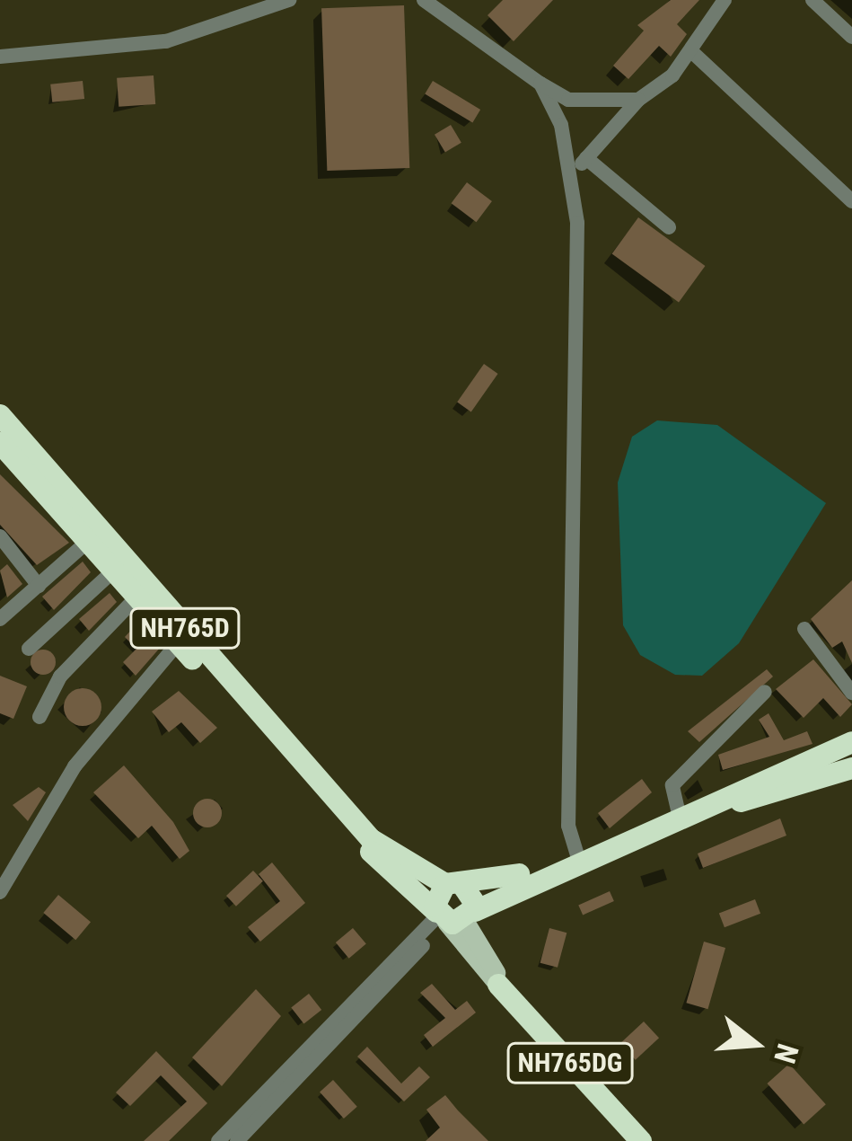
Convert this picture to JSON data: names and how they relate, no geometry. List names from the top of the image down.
{
  "streets": {
    "highway": ["NH765D", "NH765DG"]
  },
  "north": "right"
}
